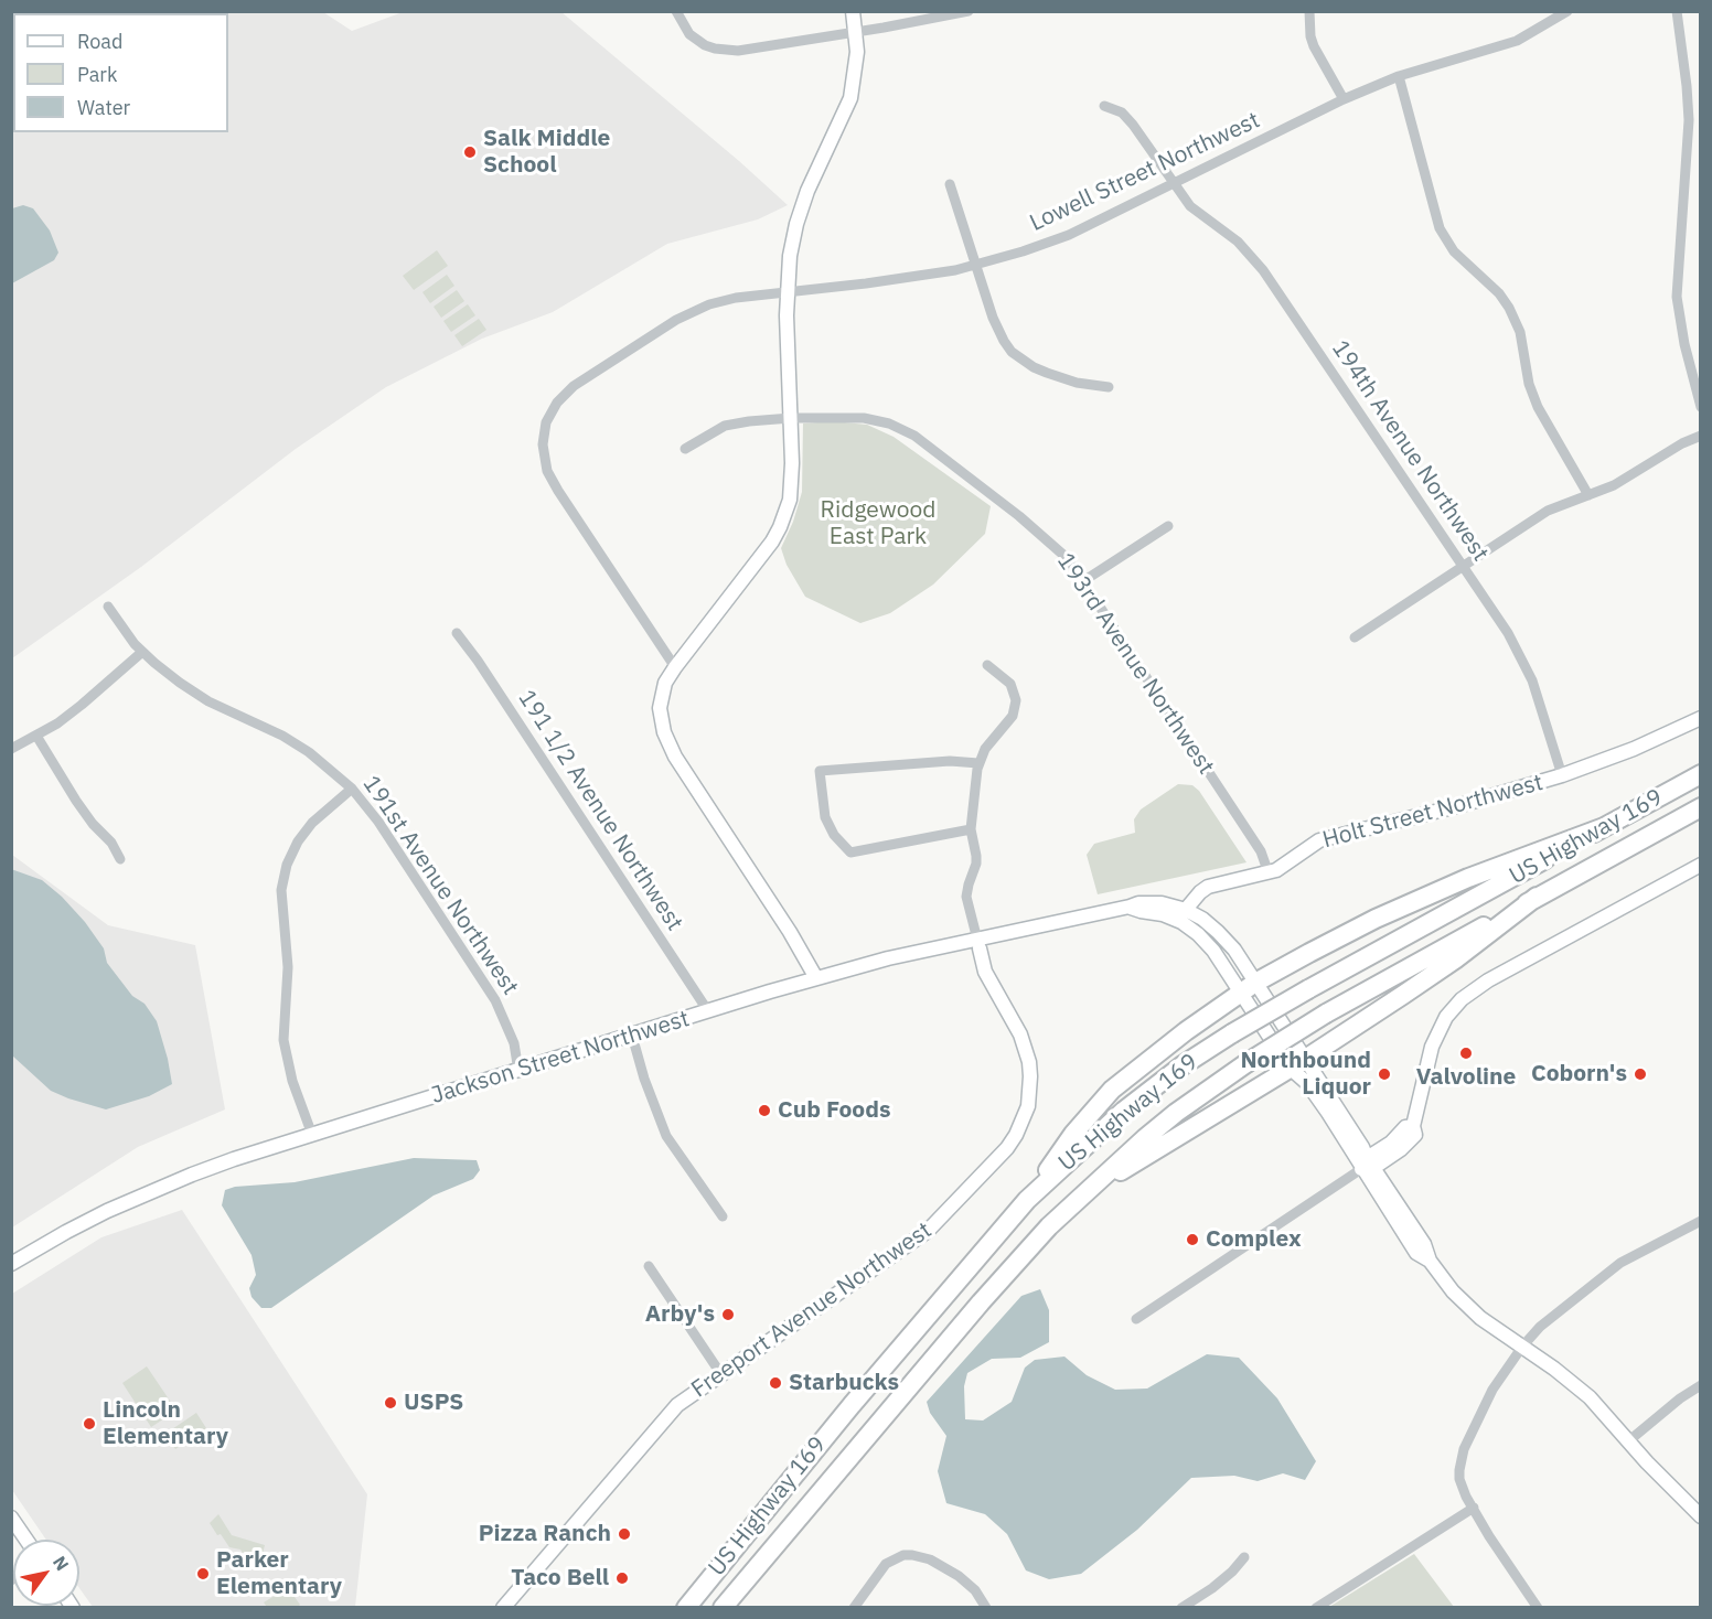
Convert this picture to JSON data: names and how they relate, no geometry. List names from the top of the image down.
{
  "streets": {
    "highway": ["US Highway 169"],
    "street": [
      "Lowell Street Northwest",
      "194th Avenue Northwest",
      "193rd Avenue Northwest",
      "191 1/2 Avenue Northwest",
      "Holt Street Northwest",
      "191st Avenue Northwest",
      "Jackson Street Northwest",
      "Freeport Avenue Northwest"
    ]
  },
  "crossings": [
    ["Lowell Street Northwest", "194th Avenue Northwest"],
    ["194th Avenue Northwest", "Holt Street Northwest"],
    ["193rd Avenue Northwest", "Holt Street Northwest"],
    ["191 1/2 Avenue Northwest", "Jackson Street Northwest"],
    ["Holt Street Northwest", "Jackson Street Northwest"],
    ["191st Avenue Northwest", "Jackson Street Northwest"],
    ["Jackson Street Northwest", "Freeport Avenue Northwest"]
  ],
  "parks": ["Ridgewood East Park"],
  "places": [
    "Salk Middle School",
    "Valvoline",
    "Northbound Liquor",
    "Coborn's",
    "Cub Foods",
    "Complex",
    "Arby's",
    "Starbucks",
    "USPS",
    "Lincoln Elementary",
    "Pizza Ranch",
    "Parker Elementary",
    "Taco Bell"
  ],
  "legend": ["Road", "Park", "Water"],
  "north": "top right"
}
